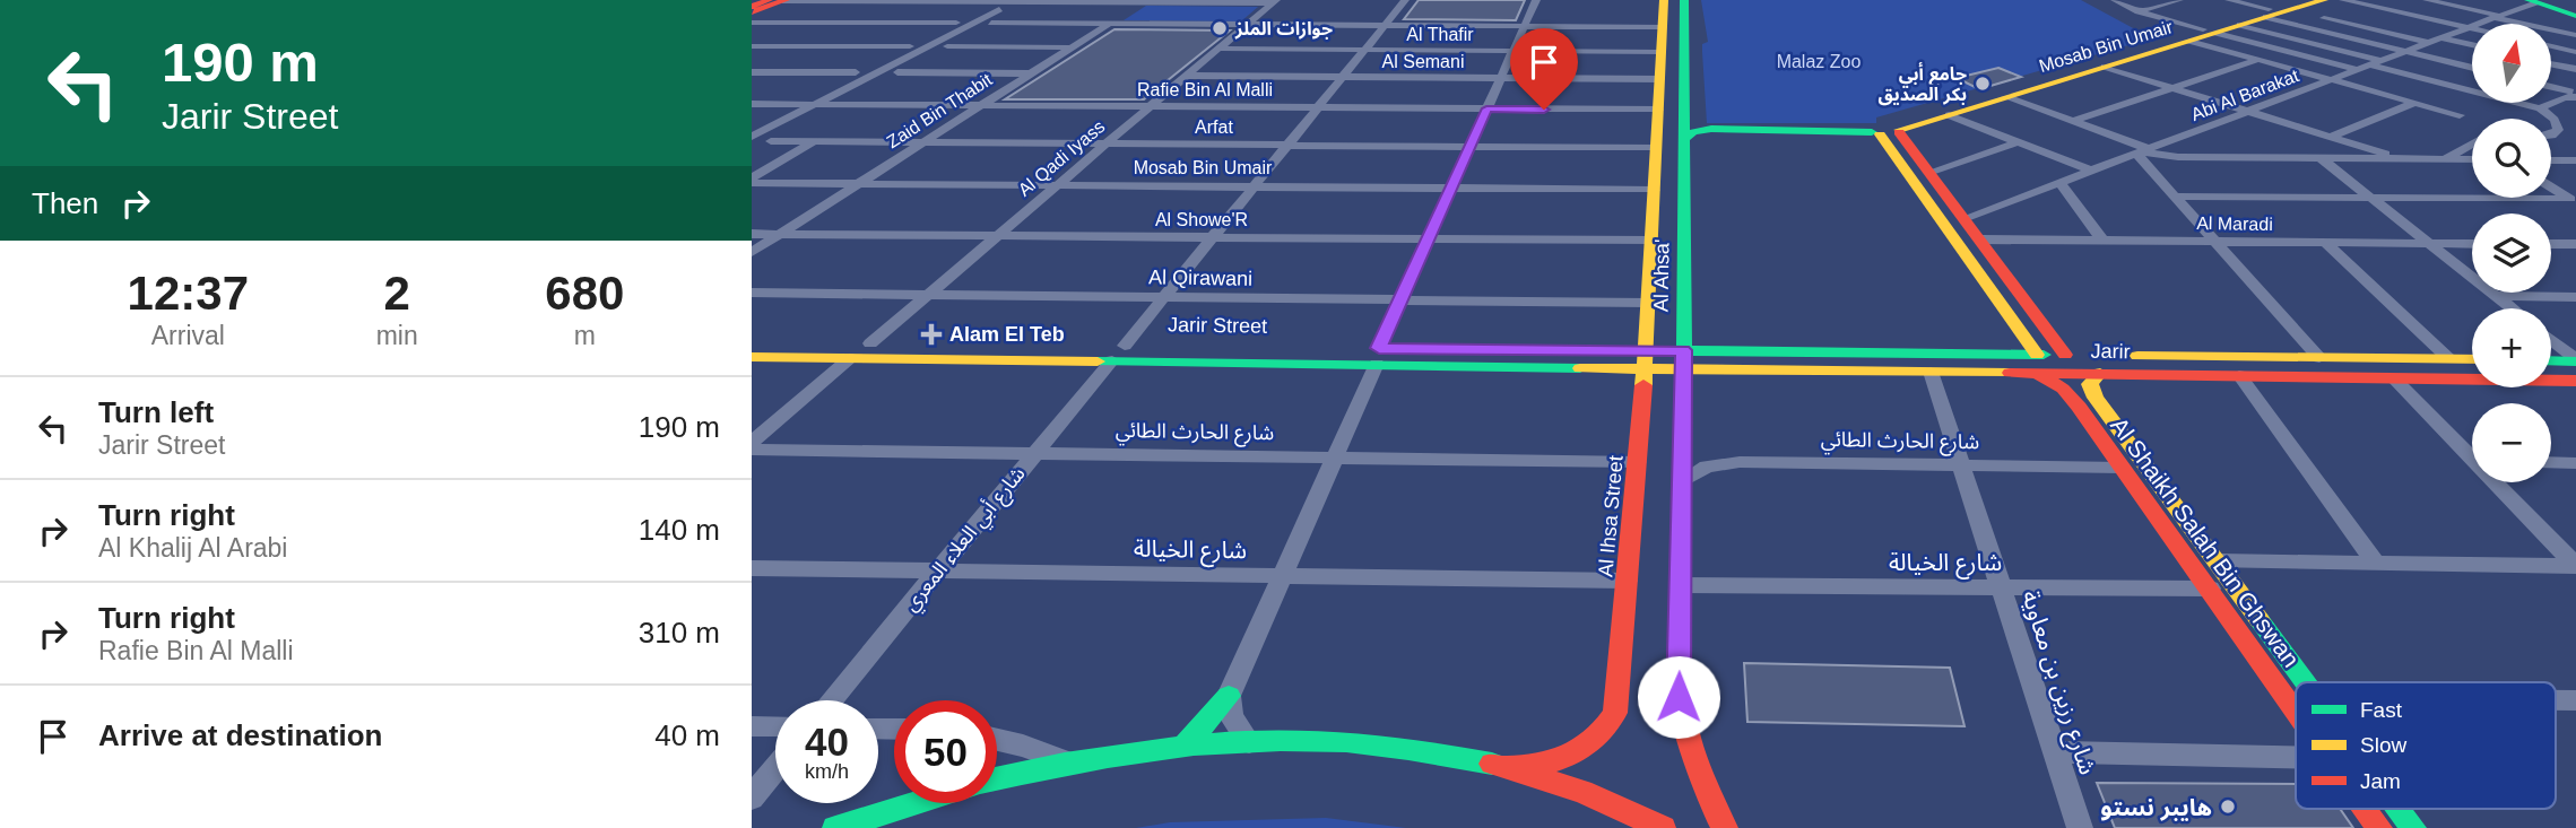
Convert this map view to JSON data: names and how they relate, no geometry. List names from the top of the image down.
{
  "streets": {
    "main road": [
      "Mosab Bin Umair",
      "Al Ahsa'",
      "Jarir Street",
      "Jarir",
      "Al Ihsa Street",
      "Al Shaikh Salah Bin Ghswan"
    ],
    "street": [
      "Al Thafir",
      "Al Semani",
      "Rafie Bin Al Malli",
      "Abi Al Barakat",
      "Zaid Bin Thabit",
      "Arfat",
      "Al Qadi Iyass",
      "Al Showe'R",
      "Al Maradi",
      "Al Qirawani",
      "شارع الحارث الطائي",
      "شارع أبي العلاء المعري",
      "شارع الخيالة",
      "شارع رزين بن معاوية"
    ]
  },
  "crossings": [
    ["Al Thafir", "Al Qadi Iyass"],
    ["Al Thafir", "Al Ahsa'"],
    ["Al Thafir", "شارع أبي العلاء المعري"],
    ["Mosab Bin Umair", "Zaid Bin Thabit"],
    ["Mosab Bin Umair", "Al Qadi Iyass"],
    ["Mosab Bin Umair", "Al Ahsa'"],
    ["Mosab Bin Umair", "شارع أبي العلاء المعري"],
    ["Mosab Bin Umair", "Al Shaikh Salah Bin Ghswan"],
    ["Al Semani", "Al Qadi Iyass"],
    ["Al Semani", "Al Ahsa'"],
    ["Al Semani", "شارع أبي العلاء المعري"],
    ["Rafie Bin Al Malli", "Zaid Bin Thabit"],
    ["Rafie Bin Al Malli", "Al Qadi Iyass"],
    ["Rafie Bin Al Malli", "Al Ahsa'"],
    ["Rafie Bin Al Malli", "شارع أبي العلاء المعري"],
    ["Zaid Bin Thabit", "Arfat"],
    ["Zaid Bin Thabit", "Al Showe'R"],
    ["Arfat", "Al Qadi Iyass"],
    ["Arfat", "Al Ahsa'"],
    ["Arfat", "شارع أبي العلاء المعري"],
    ["Al Qadi Iyass", "Al Showe'R"],
    ["Al Qadi Iyass", "Al Qirawani"],
    ["Al Qadi Iyass", "Jarir Street"],
    ["Al Showe'R", "Al Ahsa'"],
    ["Al Showe'R", "شارع أبي العلاء المعري"],
    ["Al Ahsa'", "Al Qirawani"],
    ["Al Ahsa'", "Jarir Street"],
    ["Al Ahsa'", "Jarir"],
    ["Al Ahsa'", "شارع الحارث الطائي"],
    ["Al Ahsa'", "Al Ihsa Street"],
    ["Al Ahsa'", "شارع الخيالة"],
    ["Al Qirawani", "شارع أبي العلاء المعري"],
    ["Jarir Street", "Jarir"],
    ["Jarir Street", "Al Ihsa Street"],
    ["Jarir Street", "شارع أبي العلاء المعري"],
    ["Jarir", "Al Ihsa Street"],
    ["Jarir", "Al Shaikh Salah Bin Ghswan"],
    ["Jarir", "شارع رزين بن معاوية"],
    ["شارع الحارث الطائي", "Al Ihsa Street"],
    ["شارع الحارث الطائي", "شارع أبي العلاء المعري"],
    ["شارع الحارث الطائي", "Al Shaikh Salah Bin Ghswan"],
    ["شارع الحارث الطائي", "شارع رزين بن معاوية"],
    ["Al Ihsa Street", "شارع الخيالة"],
    ["شارع أبي العلاء المعري", "شارع الخيالة"],
    ["Al Shaikh Salah Bin Ghswan", "شارع الخيالة"],
    ["شارع الخيالة", "شارع رزين بن معاوية"]
  ],
  "parks": ["Malaz Zoo"],
  "places": {
    "other": ["جوازات الملز", "جامع أبي بكر الصديق", "هايبر نستو"],
    "health": ["Alam El Teb"]
  },
  "legend": ["Fast", "Slow", "Jam"],
  "north": "top",
  "page": {
    "turn": ["190 m", "Jarir Street"],
    "map_buttons": ["+", "−"],
    "then": "Then",
    "eta": [
      "12:37",
      "Arrival",
      "2",
      "min",
      "680",
      "m"
    ],
    "list": [
      {
        "name": "Turn left",
        "note": "Jarir Street",
        "value": "190 m"
      },
      {
        "name": "Turn right",
        "note": "Al Khalij Al Arabi",
        "value": "140 m"
      },
      {
        "name": "Turn right",
        "note": "Rafie Bin Al Malli",
        "value": "310 m"
      },
      {
        "name": "Arrive at destination",
        "value": "40 m"
      }
    ],
    "speed": "40 km/h",
    "limit": "50"
  }
}
